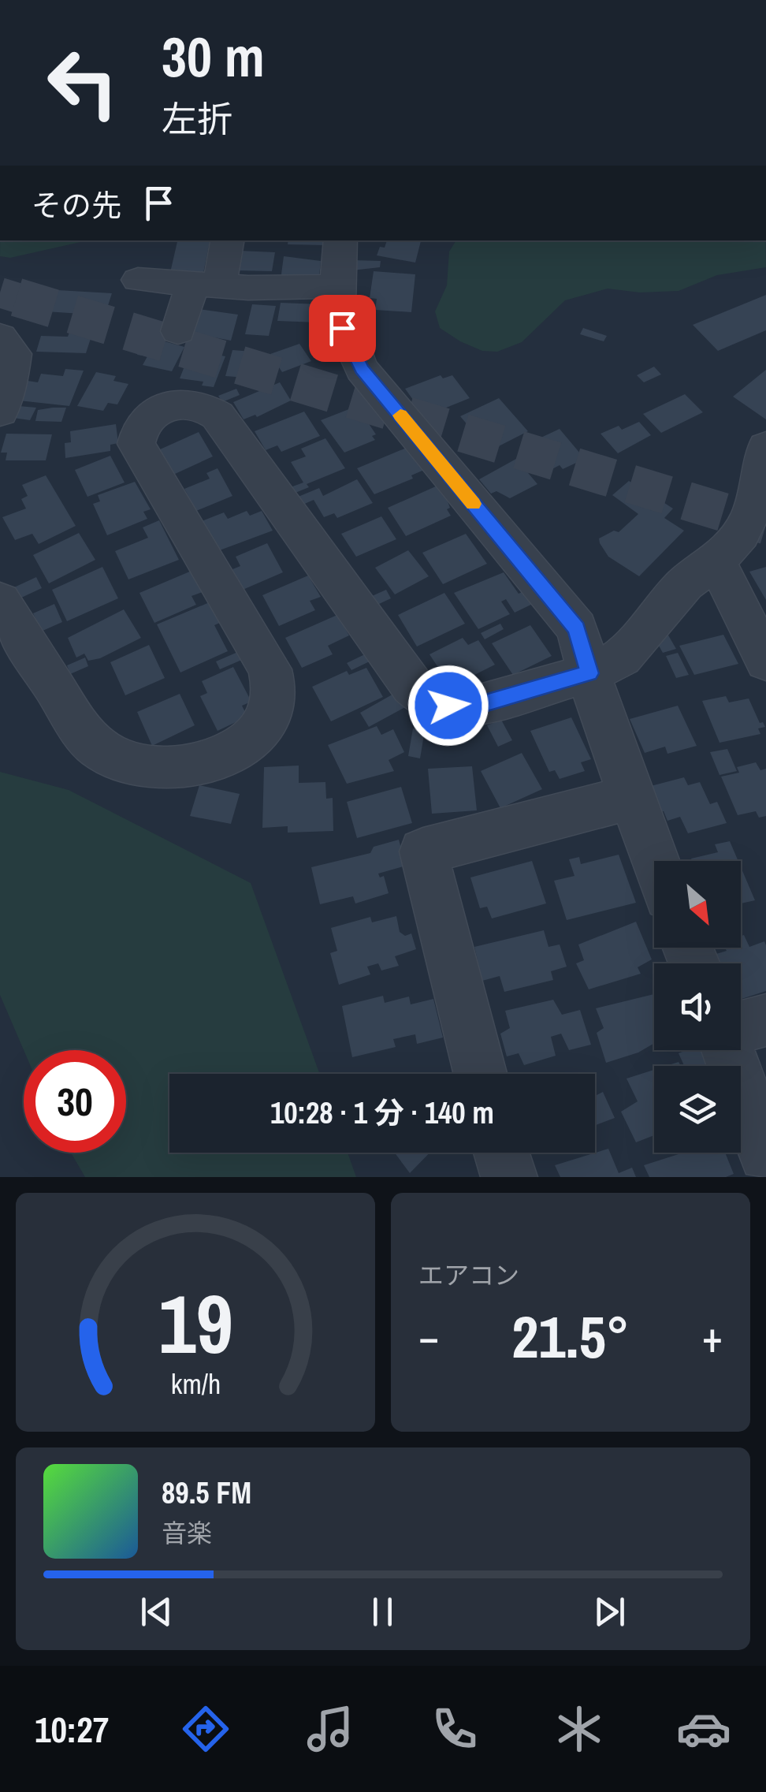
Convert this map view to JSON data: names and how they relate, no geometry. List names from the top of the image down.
{
  "north": "bottom right",
  "page": {
    "turn": ["30 m", "左折"],
    "then": "その先",
    "limit": "30",
    "trip": "10:28 · 1 分 · 140 m",
    "tile": "エアコン",
    "heat": ["−", "21.5°", "+"],
    "song": ["89.5 FM", "音楽"],
    "tabs": "10:27",
    "gauge": ["19", "km/h"]
  }
}
